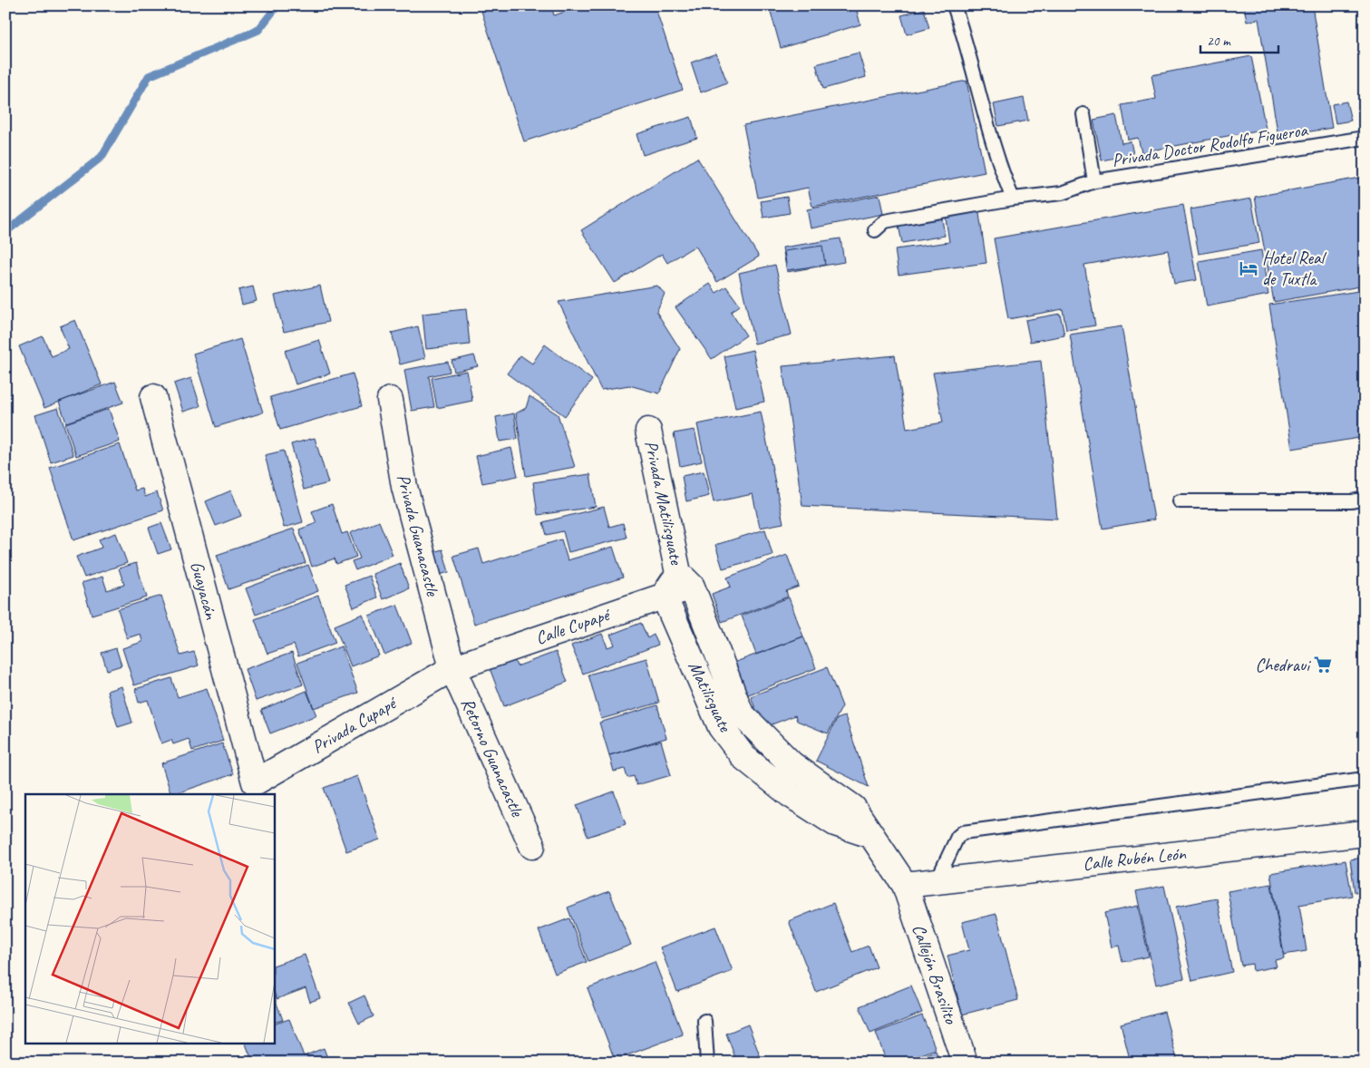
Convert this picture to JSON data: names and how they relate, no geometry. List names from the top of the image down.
{
  "streets": {
    "street": [
      "Privada Matilisguate",
      "Privada Guanacastle",
      "Guayacán",
      "Calle Cupapé",
      "Matilisguate",
      "Privada Cupapé",
      "Retorno Guanacastle",
      "Calle Rubén León",
      "Callejón Brasilito"
    ],
    "lane": ["Privada Doctor Rodolfo Figueroa"]
  },
  "crossings": [
    ["Privada Matilisguate", "Calle Cupapé"],
    ["Privada Matilisguate", "Matilisguate"],
    ["Privada Guanacastle", "Calle Cupapé"],
    ["Privada Guanacastle", "Privada Cupapé"],
    ["Privada Guanacastle", "Retorno Guanacastle"],
    ["Guayacán", "Privada Cupapé"],
    ["Calle Cupapé", "Matilisguate"],
    ["Calle Cupapé", "Privada Cupapé"],
    ["Calle Cupapé", "Retorno Guanacastle"],
    ["Matilisguate", "Calle Rubén León"],
    ["Matilisguate", "Callejón Brasilito"],
    ["Privada Cupapé", "Retorno Guanacastle"],
    ["Calle Rubén León", "Callejón Brasilito"]
  ],
  "places": {
    "hotel": ["Hotel Real de Tuxtla"],
    "supermarket": ["Chedraui"]
  },
  "scale_bar": "20 m"
}
